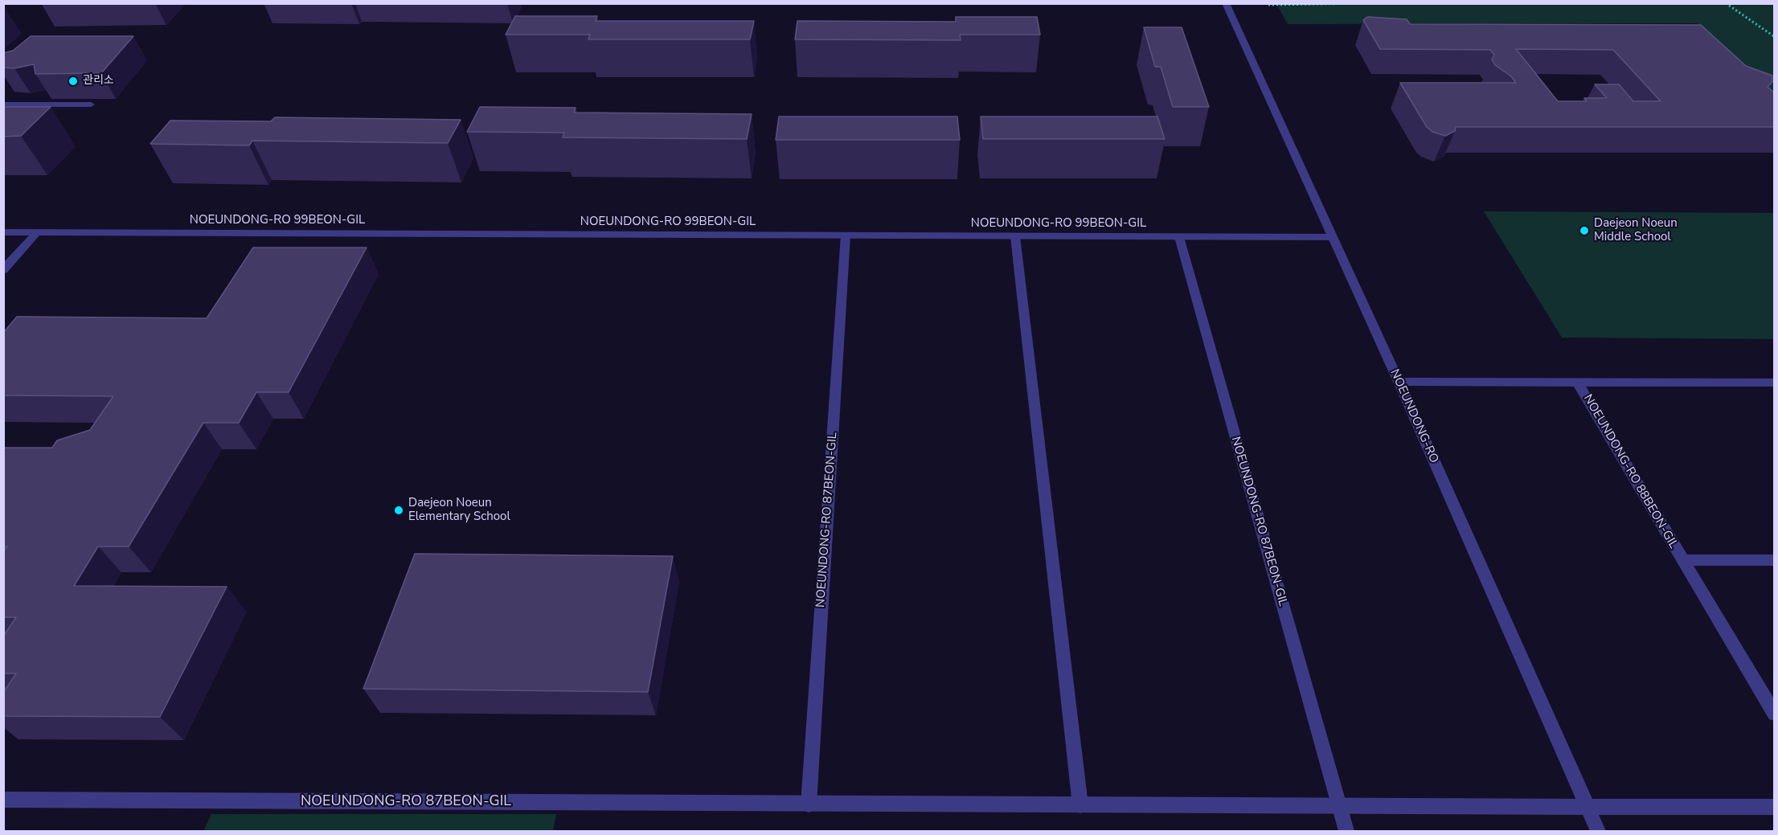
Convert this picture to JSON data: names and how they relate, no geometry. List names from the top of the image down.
{
  "streets": {
    "street": [
      "NOEUNDONG-RO 99BEON-GIL",
      "NOEUNDONG-RO",
      "NOEUNDONG-RO 88BEON-GIL",
      "NOEUNDONG-RO 87BEON-GIL"
    ]
  },
  "crossings": [
    ["NOEUNDONG-RO 99BEON-GIL", "NOEUNDONG-RO"],
    ["NOEUNDONG-RO 99BEON-GIL", "NOEUNDONG-RO 87BEON-GIL"],
    ["NOEUNDONG-RO", "NOEUNDONG-RO 88BEON-GIL"],
    ["NOEUNDONG-RO", "NOEUNDONG-RO 87BEON-GIL"]
  ],
  "places": ["관리소", "Daejeon Noeun Middle School", "Daejeon Noeun Elementary School"]
}
